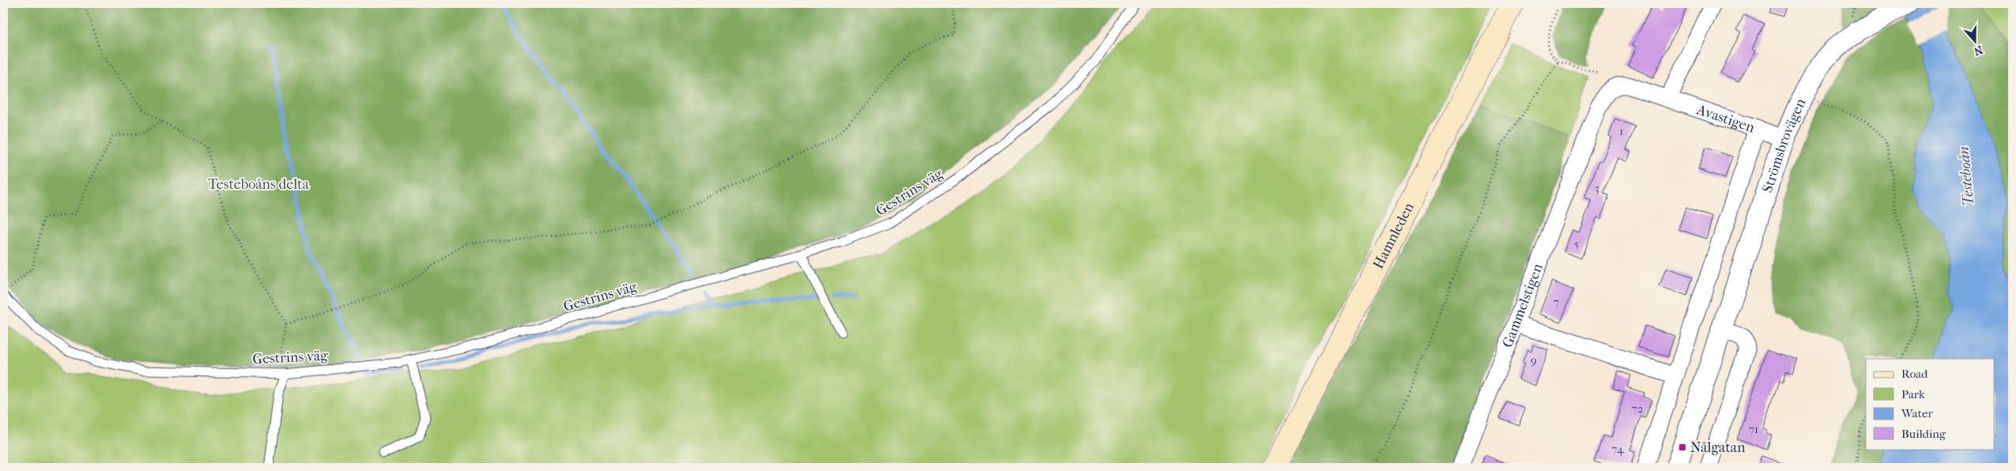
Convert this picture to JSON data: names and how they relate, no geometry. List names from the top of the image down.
{
  "streets": {
    "main road": ["Hamnleden"],
    "street": ["Avastigen", "Strömsbrovägen", "Gammelstigen"],
    "lane": ["Gestrins väg"]
  },
  "crossings": [
    ["Avastigen", "Strömsbrovägen"],
    ["Avastigen", "Gammelstigen"]
  ],
  "water": ["Testeboån"],
  "parks": ["Testeboåns delta"],
  "places": {
    "transit": ["Nålgatan"]
  },
  "house_numbers": [
    "1",
    "3",
    "5",
    "7",
    "9",
    "72",
    "71",
    "74"
  ],
  "legend": [
    "Road",
    "Park",
    "Water",
    "Building"
  ],
  "north": "bottom"
}
